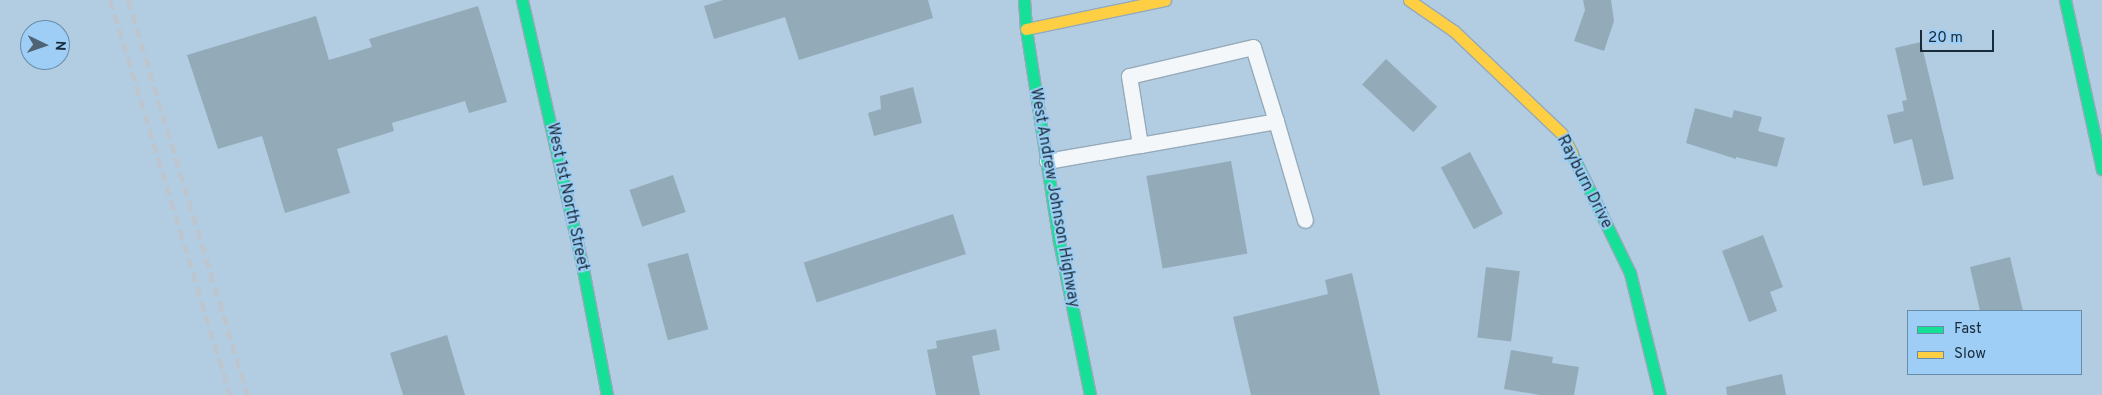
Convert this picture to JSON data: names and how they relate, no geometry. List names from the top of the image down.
{
  "streets": {
    "street": ["Rayburn Drive", "West 1st North Street", "West Andrew Johnson Highway"]
  },
  "legend": ["Fast", "Slow"],
  "scale_bar": "20 m",
  "north": "right"
}
